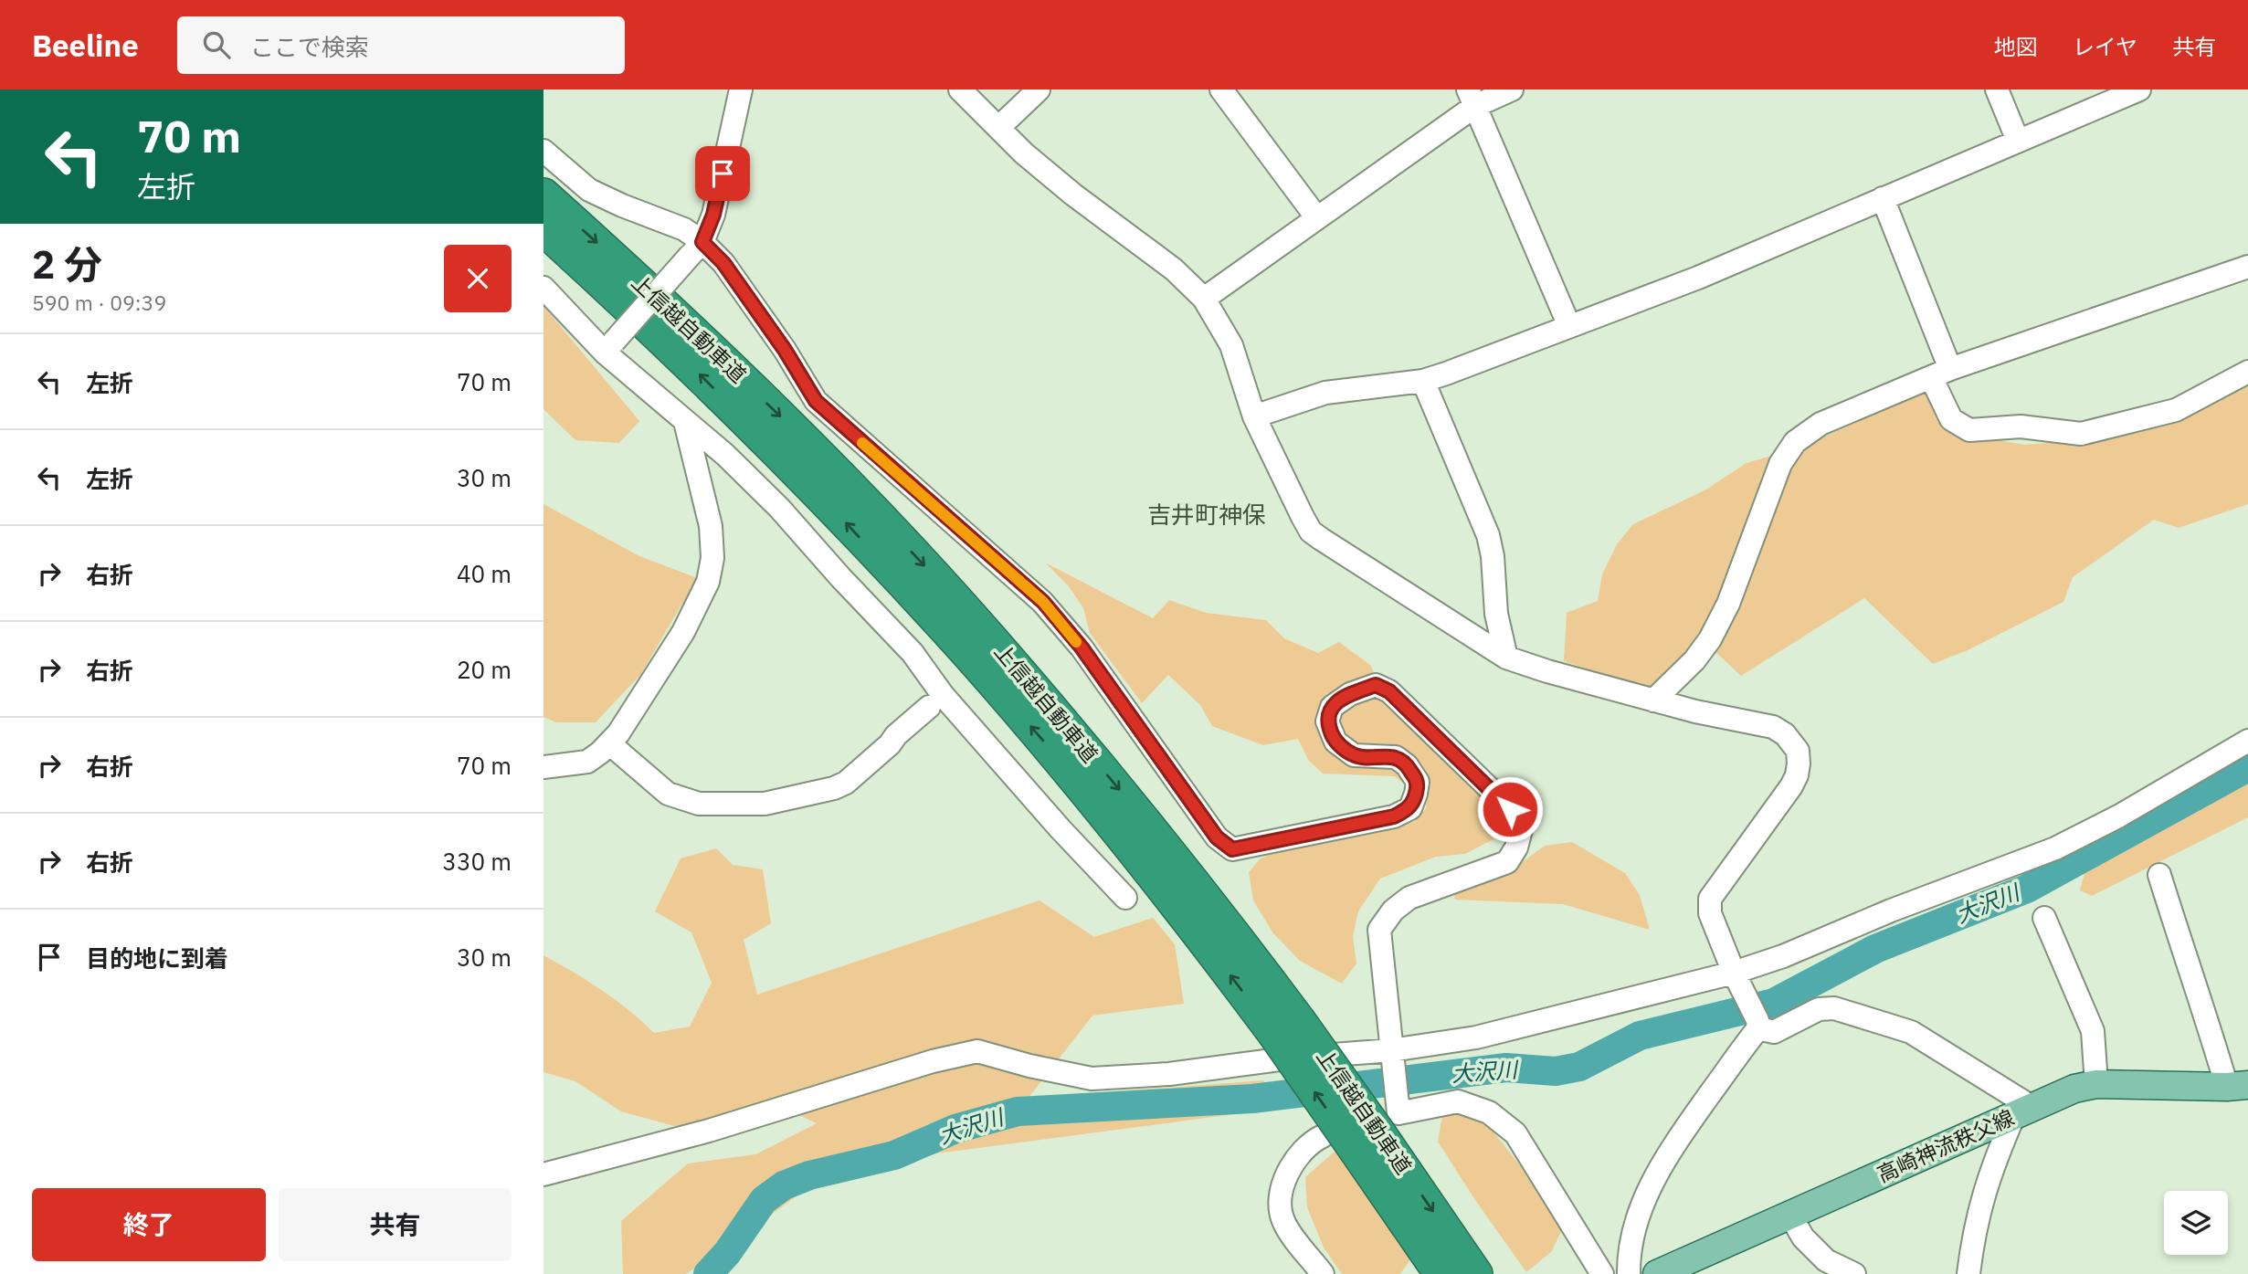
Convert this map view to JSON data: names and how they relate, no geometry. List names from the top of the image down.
{
  "streets": {
    "highway": ["上信越自動車道"],
    "main road": ["高崎神流秩父線"]
  },
  "districts": ["吉井町神保"],
  "water": ["大沢川"],
  "page": {
    "header": "Beeline",
    "search": "ここで検索",
    "nav": ["地図", "レイヤ", "共有"],
    "turn": ["70 m", "左折"],
    "heading": ["2 分", "590 m · 09:39"],
    "list": [
      {
        "name": "左折",
        "value": "70 m"
      },
      {
        "name": "左折",
        "value": "30 m"
      },
      {
        "name": "右折",
        "value": "40 m"
      },
      {
        "name": "右折",
        "value": "20 m"
      },
      {
        "name": "右折",
        "value": "70 m"
      },
      {
        "name": "右折",
        "value": "330 m"
      },
      {
        "name": "目的地に到着",
        "value": "30 m"
      }
    ],
    "buttons": ["終了", "共有"]
  }
}
